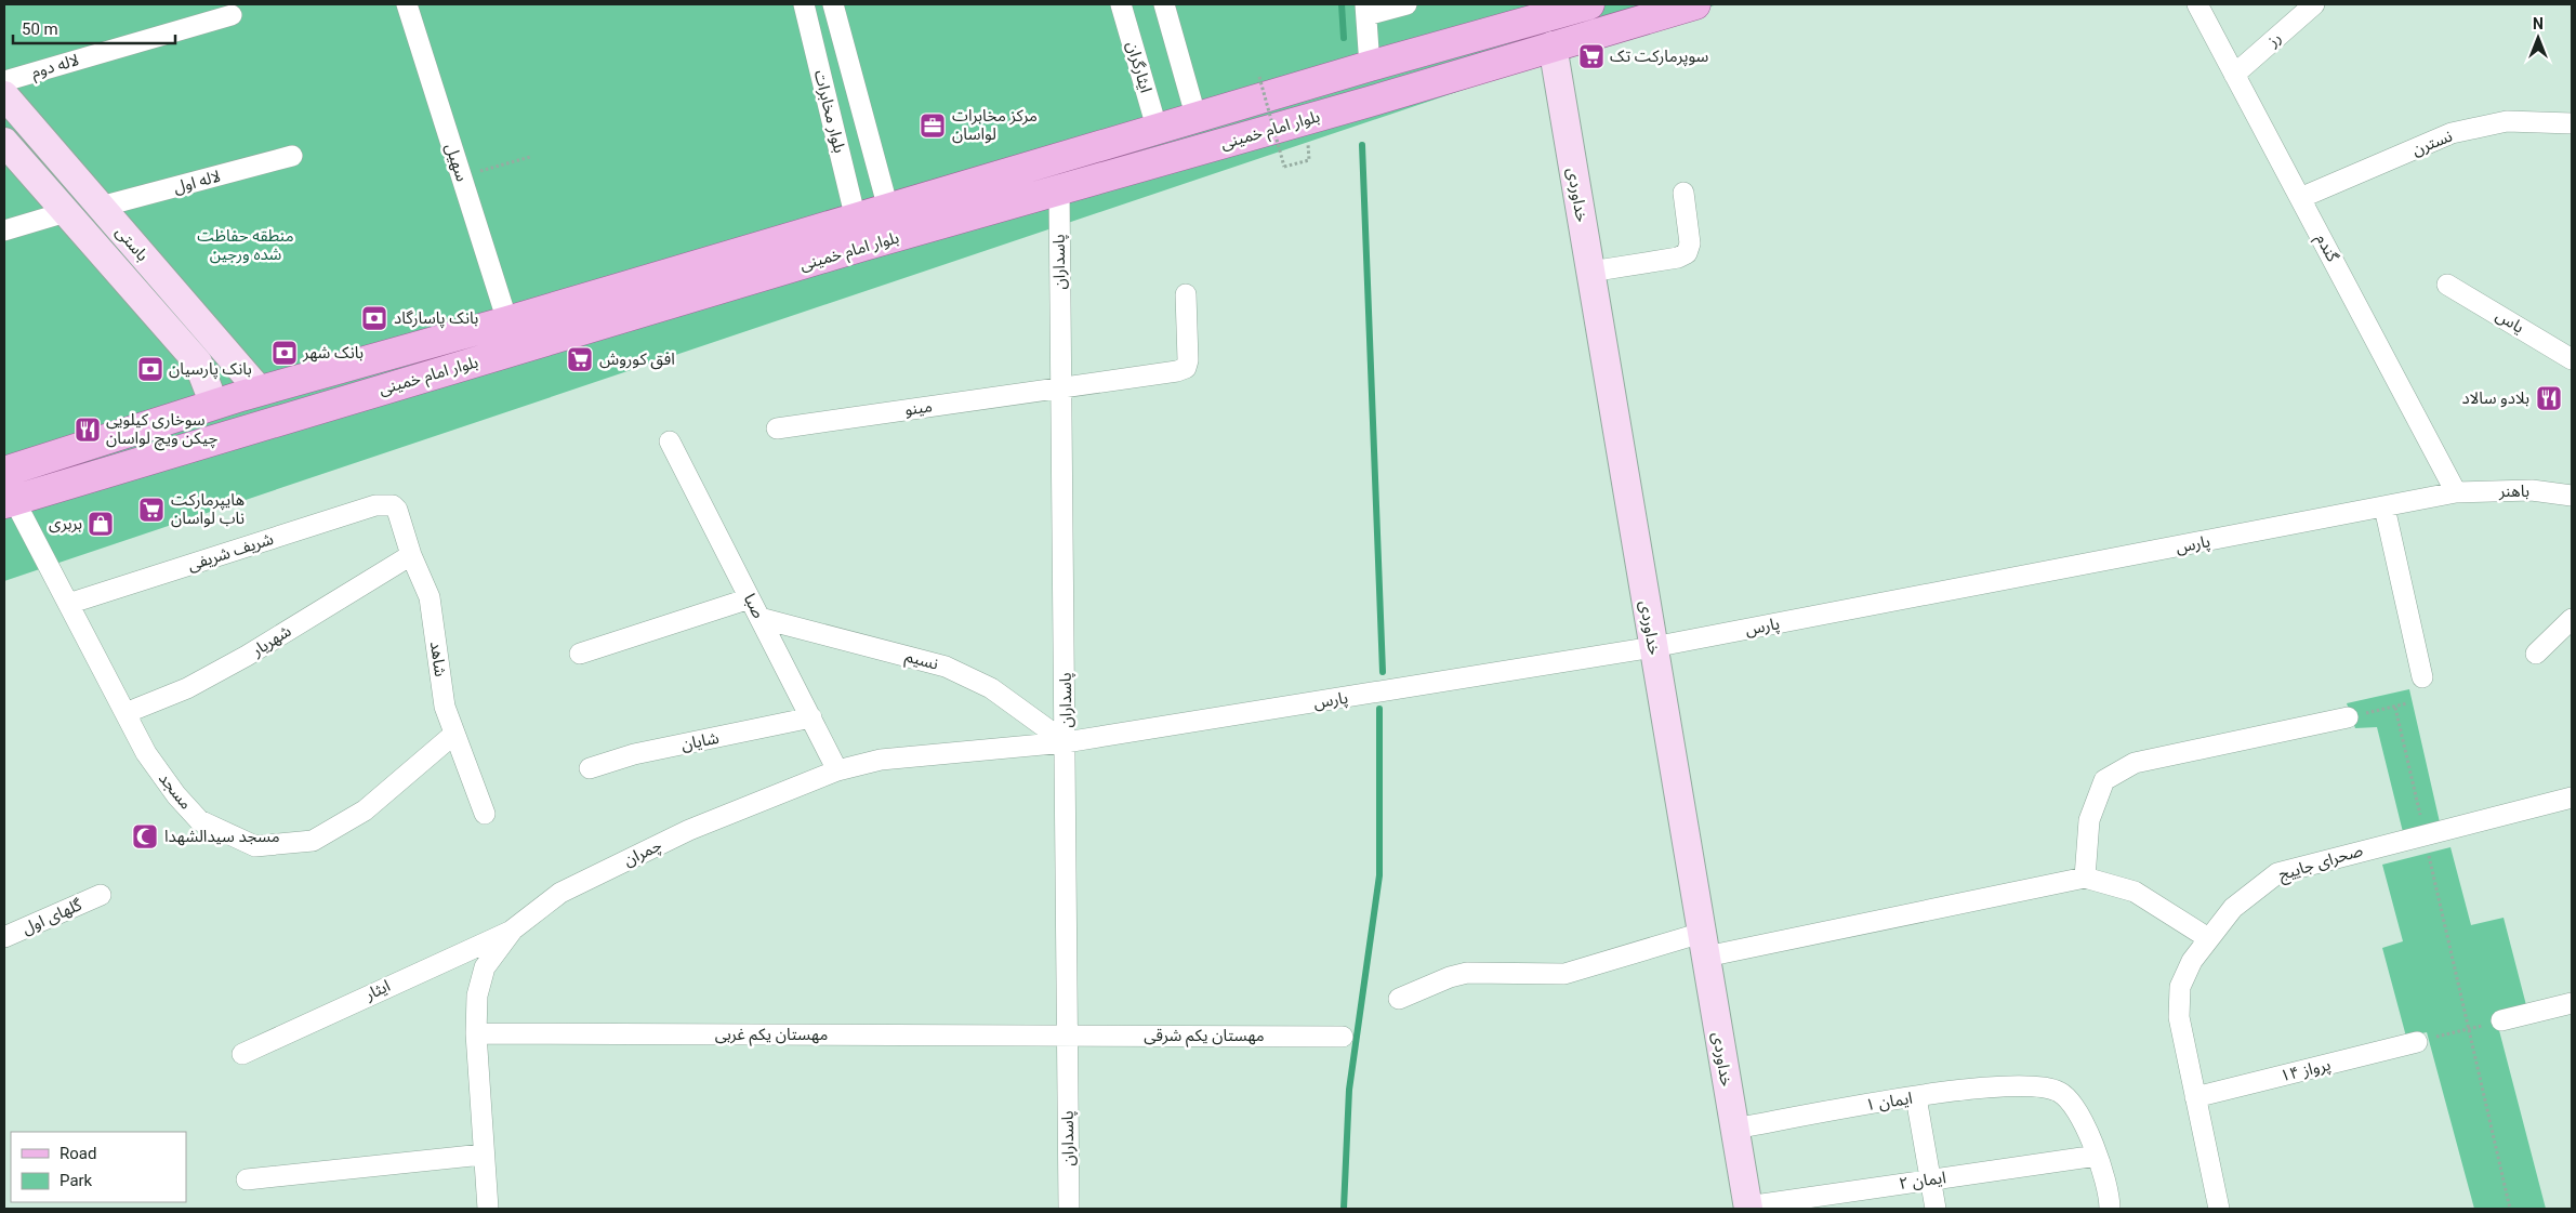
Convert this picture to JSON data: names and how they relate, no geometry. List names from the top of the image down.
{
  "streets": {
    "main road": ["بلوار امام خمینی"],
    "street": [
      "رز",
      "لاله دوم",
      "ایثارگران",
      "بلوار مخابرات",
      "نسترن",
      "سهیل",
      "لاله اول",
      "خداوردی",
      "باستی",
      "گندم",
      "پاسداران",
      "یاس",
      "مینو",
      "باهنر",
      "پارس",
      "شریف شریفی",
      "صبا",
      "شهریار",
      "شاهد",
      "نسیم",
      "شایان",
      "مسجد",
      "چمران",
      "صحرای جاییج",
      "گلهای اول",
      "ایثار",
      "مهستان یکم غربی",
      "مهستان یکم شرقی",
      "پرواز ۱۴",
      "ایمان ۱",
      "ایمان ۲"
    ]
  },
  "crossings": [
    ["رز", "گندم"],
    ["ایثارگران", "بلوار امام خمینی"],
    ["بلوار مخابرات", "بلوار امام خمینی"],
    ["بلوار امام خمینی", "سهیل"],
    ["بلوار امام خمینی", "خداوردی"],
    ["بلوار امام خمینی", "باستی"],
    ["بلوار امام خمینی", "پاسداران"],
    ["بلوار امام خمینی", "مسجد"],
    ["نسترن", "گندم"],
    ["لاله اول", "باستی"],
    ["خداوردی", "پارس"],
    ["خداوردی", "ایمان ۱"],
    ["خداوردی", "ایمان ۲"],
    ["گندم", "باهنر"],
    ["گندم", "پارس"],
    ["پاسداران", "مینو"],
    ["پاسداران", "پارس"],
    ["پاسداران", "نسیم"],
    ["پاسداران", "چمران"],
    ["پاسداران", "مهستان یکم غربی"],
    ["پاسداران", "مهستان یکم شرقی"],
    ["باهنر", "پارس"],
    ["پارس", "نسیم"],
    ["پارس", "چمران"],
    ["شریف شریفی", "شاهد"],
    ["شریف شریفی", "مسجد"],
    ["صبا", "نسیم"],
    ["صبا", "شایان"],
    ["صبا", "چمران"],
    ["شهریار", "شاهد"],
    ["شهریار", "مسجد"],
    ["شاهد", "مسجد"],
    ["نسیم", "چمران"],
    ["چمران", "ایثار"],
    ["چمران", "مهستان یکم غربی"],
    ["صحرای جاییج", "پرواز ۱۴"],
    ["مهستان یکم غربی", "مهستان یکم شرقی"],
    ["ایمان ۱", "ایمان ۲"]
  ],
  "parks": ["منطقه حفاظت شده ورجین"],
  "places": {
    "supermarket": ["سوپرمارکت تک", "افق کوروش", "هایپرمارکت ناب لواسان"],
    "office": ["مرکز مخابرات لواسان"],
    "bank": ["بانک پاسارگاد", "بانک شهر", "بانک پارسیان"],
    "restaurant": ["بلادو سالاد", "سوخاری کیلویی چیکن ویچ لواسان"],
    "shop": ["بربری"],
    "mosque": ["مسجد سیدالشهدا"]
  },
  "legend": ["Road", "Park"],
  "scale_bar": "50 m",
  "north": "top"
}
